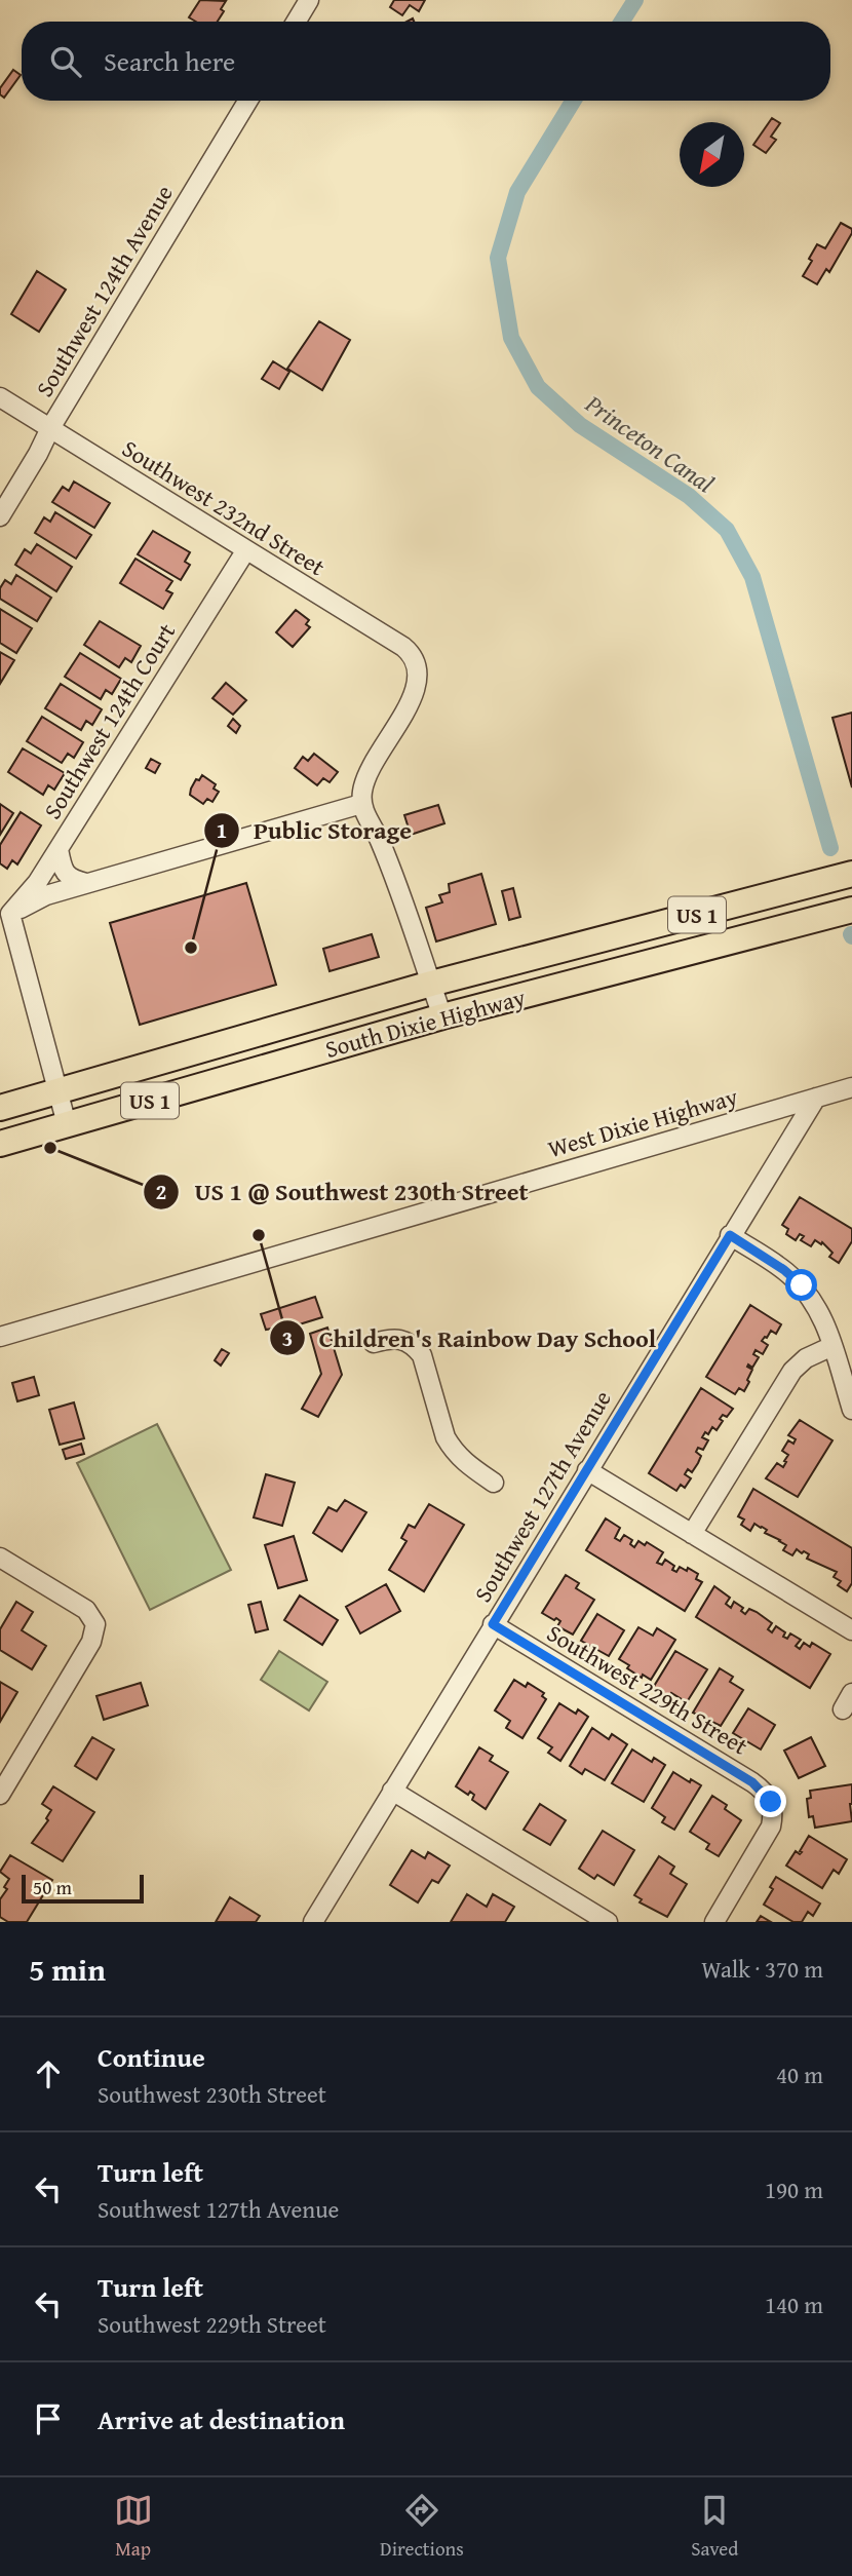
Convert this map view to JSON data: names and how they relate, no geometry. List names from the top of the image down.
{
  "streets": {
    "highway": ["US 1", "South Dixie Highway"],
    "street": [
      "Southwest 124th Avenue",
      "Southwest 232nd Street",
      "Southwest 124th Court",
      "West Dixie Highway",
      "Southwest 127th Avenue",
      "Southwest 229th Street"
    ]
  },
  "crossings": [
    ["Southwest 124th Avenue", "Southwest 232nd Street"],
    ["Southwest 232nd Street", "Southwest 124th Court"],
    ["West Dixie Highway", "Southwest 127th Avenue"],
    ["Southwest 127th Avenue", "Southwest 229th Street"]
  ],
  "water": ["Princeton Canal"],
  "places": ["Public Storage", "US 1 @ Southwest 230th Street", "Children's Rainbow Day School"],
  "scale_bar": "50 m",
  "north": "bottom left",
  "page": {
    "search": "Search here",
    "scale": "50 m",
    "heading": ["5 min", "Walk · 370 m"],
    "list": [
      ["Continue", "Southwest 230th Street", "40 m"],
      ["Turn left", "Southwest 127th Avenue", "190 m"],
      ["Turn left", "Southwest 229th Street", "140 m"],
      "Arrive at destination"
    ],
    "nav": ["Map", "Directions", "Saved"]
  }
}
